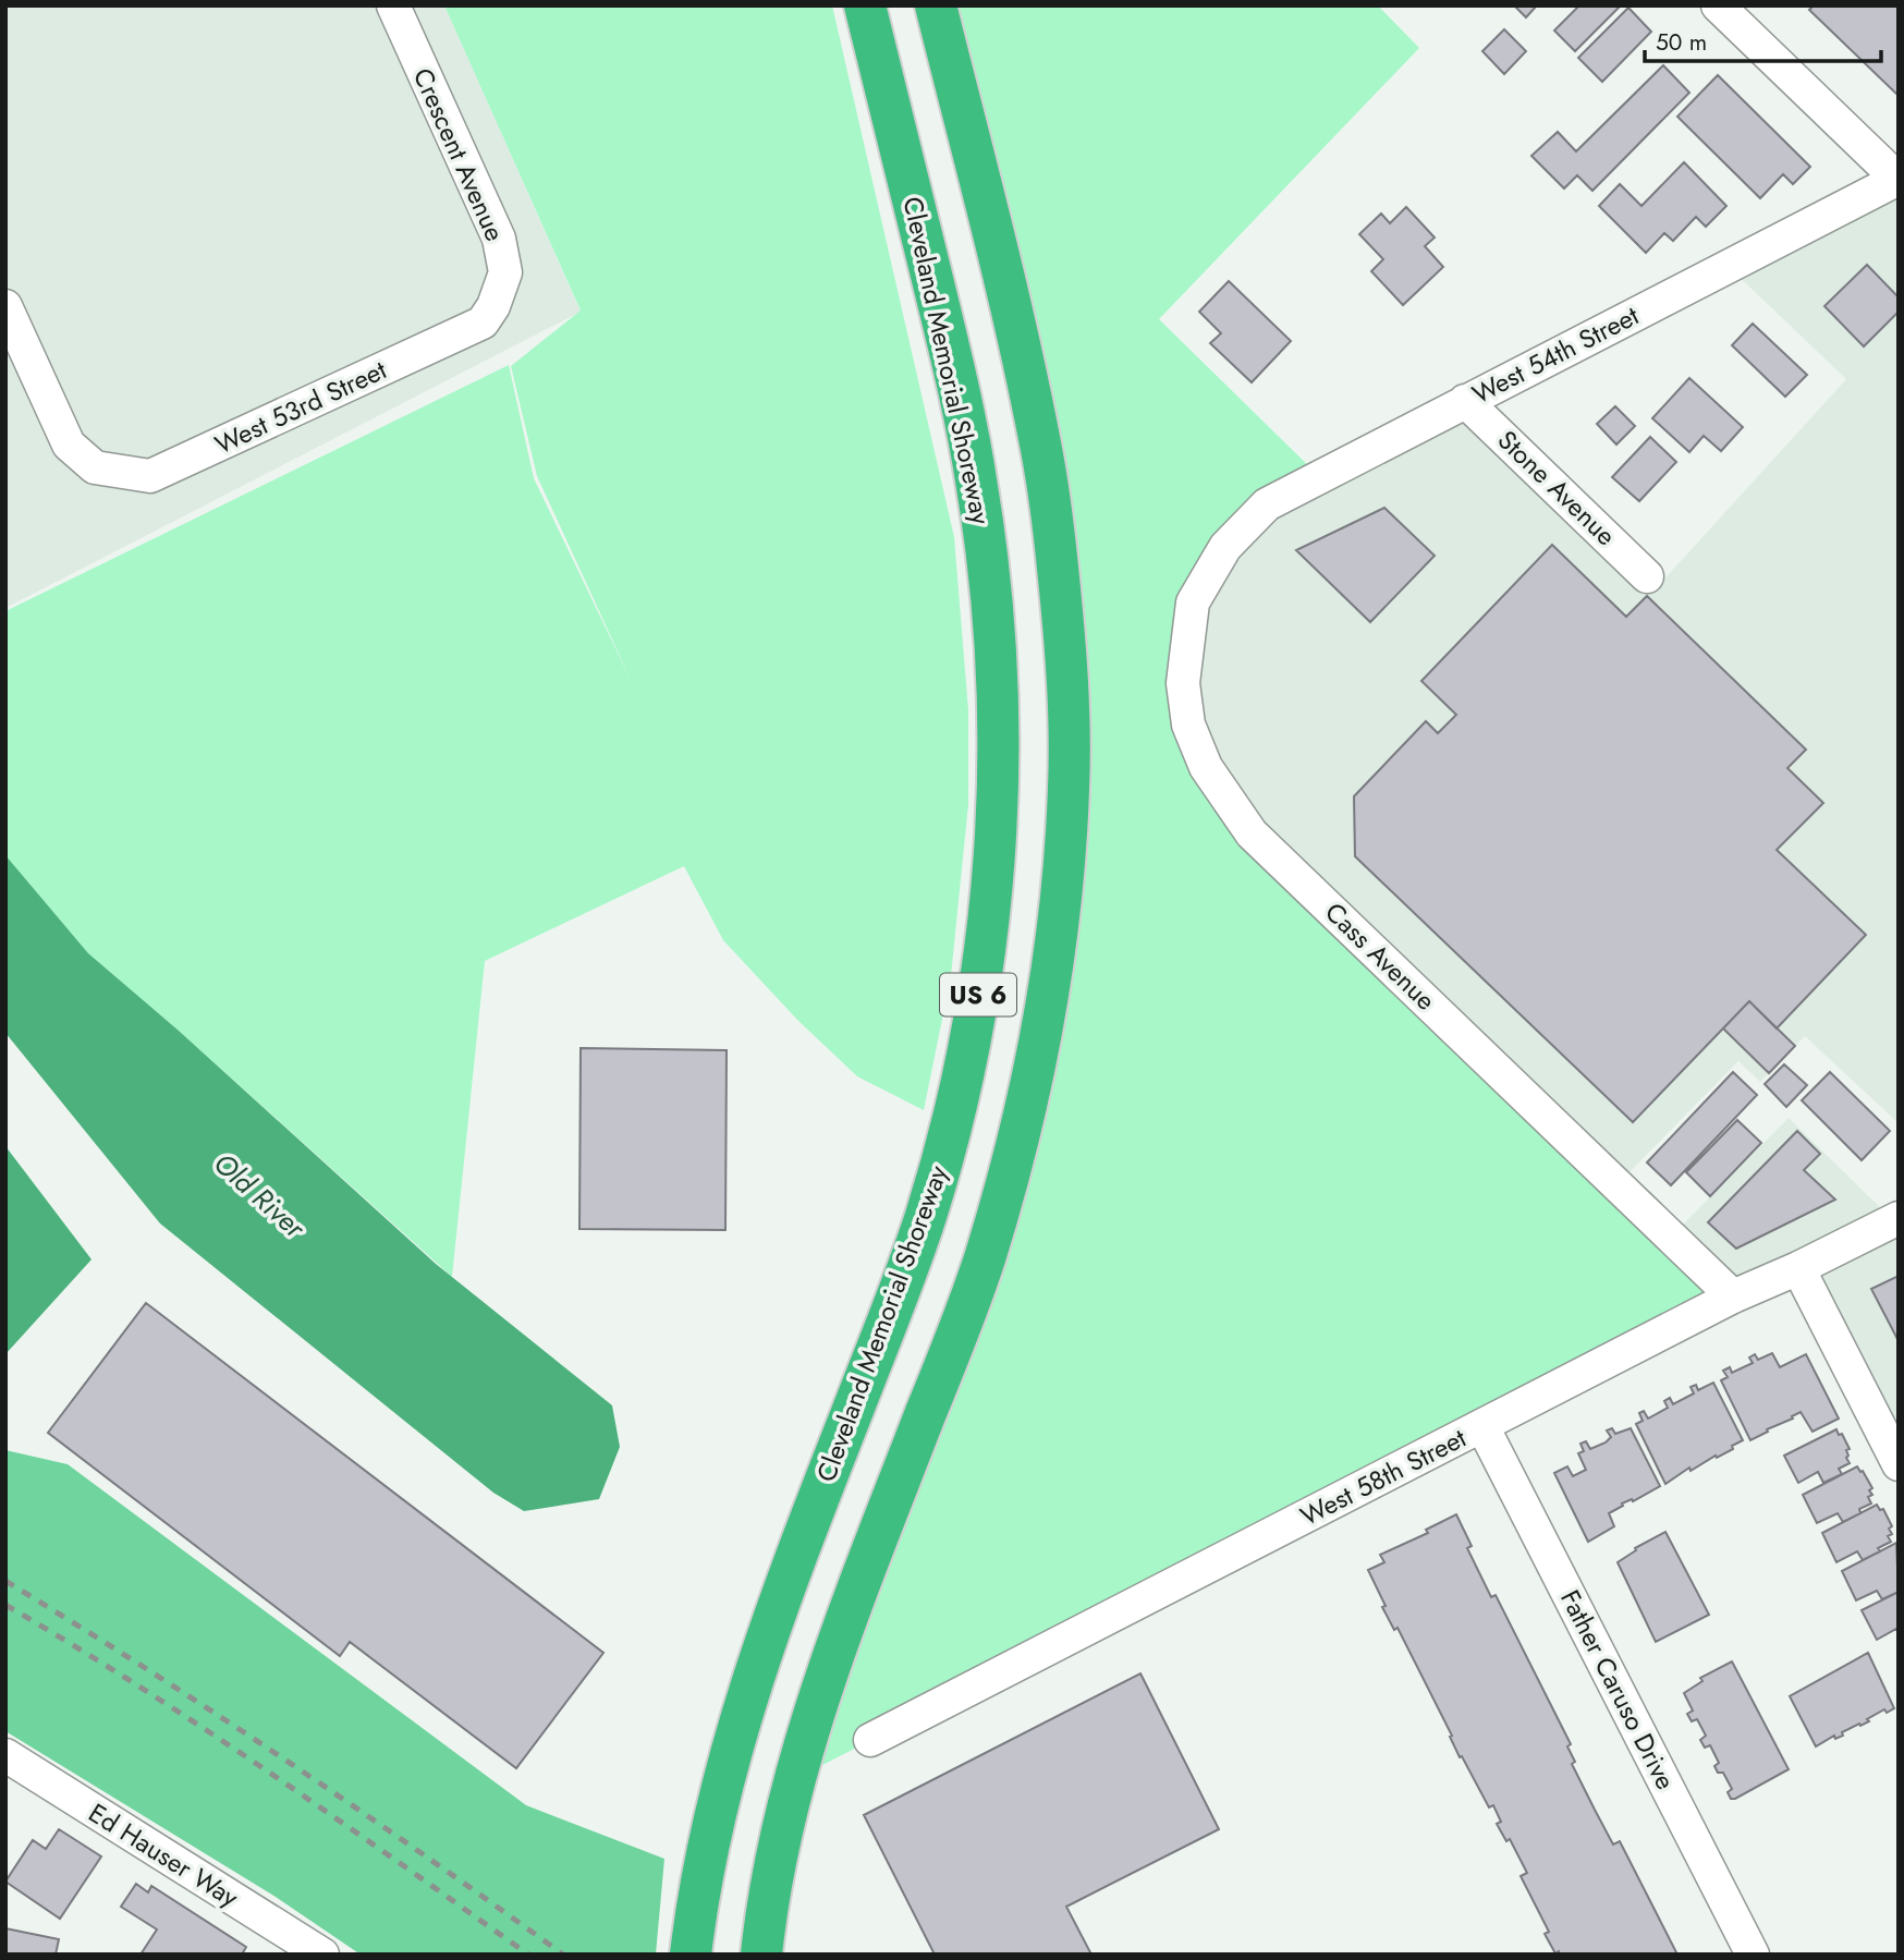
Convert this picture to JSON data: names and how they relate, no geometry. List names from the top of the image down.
{
  "streets": {
    "highway": ["Cleveland Memorial Shoreway", "US 6"],
    "street": [
      "Crescent Avenue",
      "West 54th Street",
      "West 53rd Street",
      "Stone Avenue",
      "Cass Avenue",
      "West 58th Street",
      "Father Caruso Drive",
      "Ed Hauser Way"
    ]
  },
  "crossings": [
    ["Crescent Avenue", "West 53rd Street"],
    ["West 54th Street", "Stone Avenue"],
    ["West 54th Street", "Cass Avenue"],
    ["Cass Avenue", "West 58th Street"],
    ["West 58th Street", "Father Caruso Drive"]
  ],
  "water": ["Old River"],
  "scale_bar": "50 m"
}
